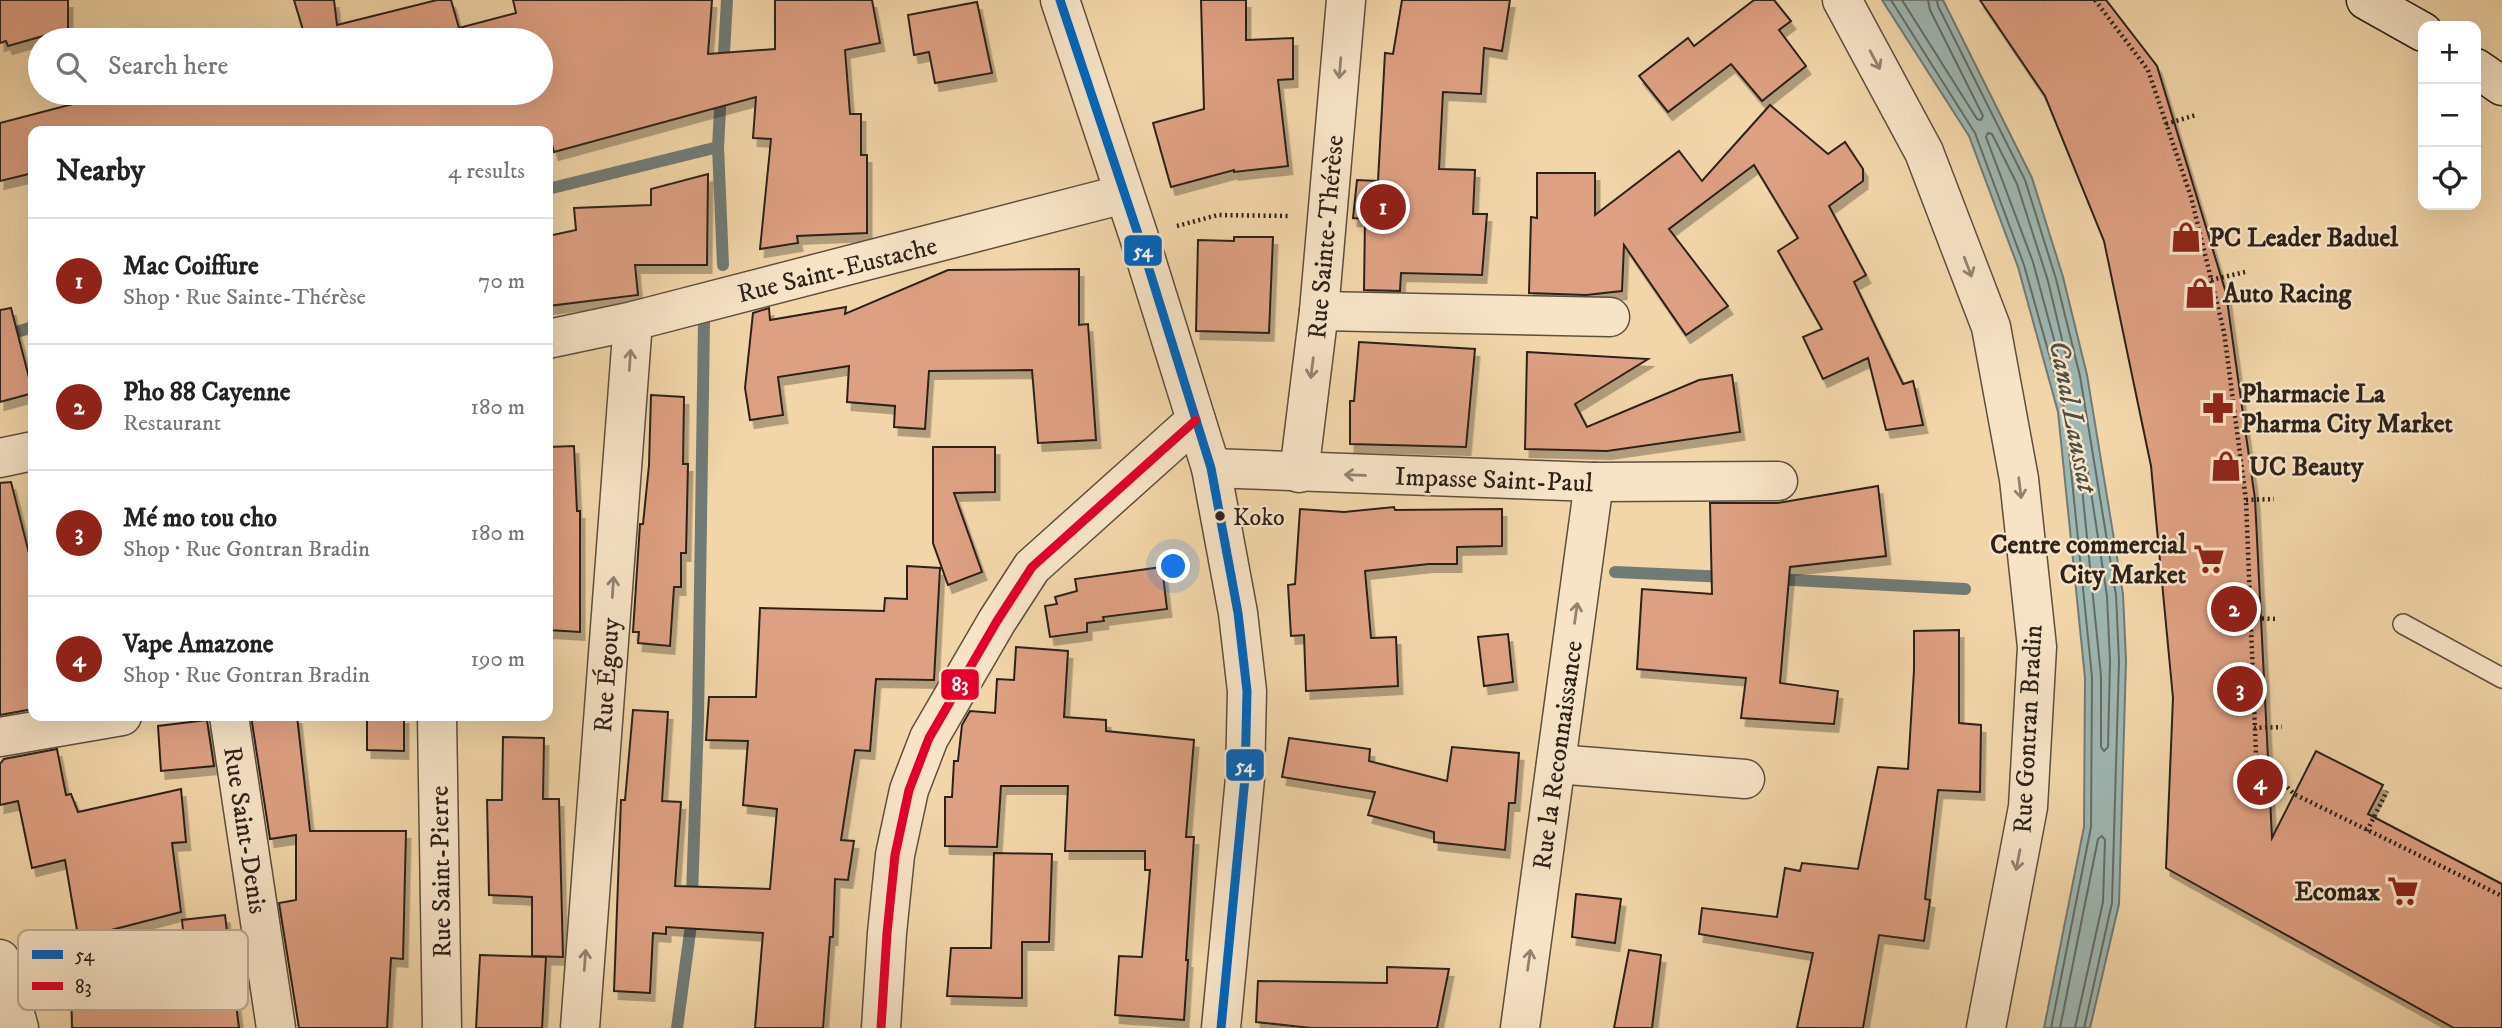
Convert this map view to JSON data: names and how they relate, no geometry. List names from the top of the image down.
{
  "streets": {
    "street": [
      "Rue Sainte-Thérèse",
      "Rue Saint-Eustache",
      "Impasse Saint-Paul",
      "Rue Égouy",
      "Rue Gontran Bradin",
      "Rue la Reconnaissance",
      "Rue Saint-Denis",
      "Rue Saint-Pierre"
    ]
  },
  "crossings": [
    ["Rue Sainte-Thérèse", "Impasse Saint-Paul"],
    ["Rue Saint-Eustache", "Rue Égouy"],
    ["Impasse Saint-Paul", "Rue la Reconnaissance"]
  ],
  "one_way": ["Rue Égouy", "Rue Gontran Bradin"],
  "water": ["Canal Laussat"],
  "places": {
    "shop": ["PC Leader Baduel", "Auto Racing", "UC Beauty"],
    "pharmacy": ["Pharmacie La Pharma City Market"],
    "other": ["Koko"],
    "supermarket": ["Centre commercial City Market", "Ecomax"]
  },
  "lines": ["transit line 54", "transit line 83"],
  "legend": ["54", "83"],
  "page": {
    "map_buttons": ["+", "−"],
    "search": "Search here",
    "heading": ["Nearby", "4 results"],
    "pins": [
      "1",
      "2",
      "3",
      "4"
    ],
    "list": [
      {
        "mark": "1",
        "name": "Mac Coiffure",
        "note": "Shop · Rue Sainte-Thérèse",
        "value": "70 m"
      },
      {
        "mark": "2",
        "name": "Pho 88 Cayenne",
        "note": "Restaurant",
        "value": "180 m"
      },
      {
        "mark": "3",
        "name": "Mé mo tou cho",
        "note": "Shop · Rue Gontran Bradin",
        "value": "180 m"
      },
      {
        "mark": "4",
        "name": "Vape Amazone",
        "note": "Shop · Rue Gontran Bradin",
        "value": "190 m"
      }
    ]
  }
}
